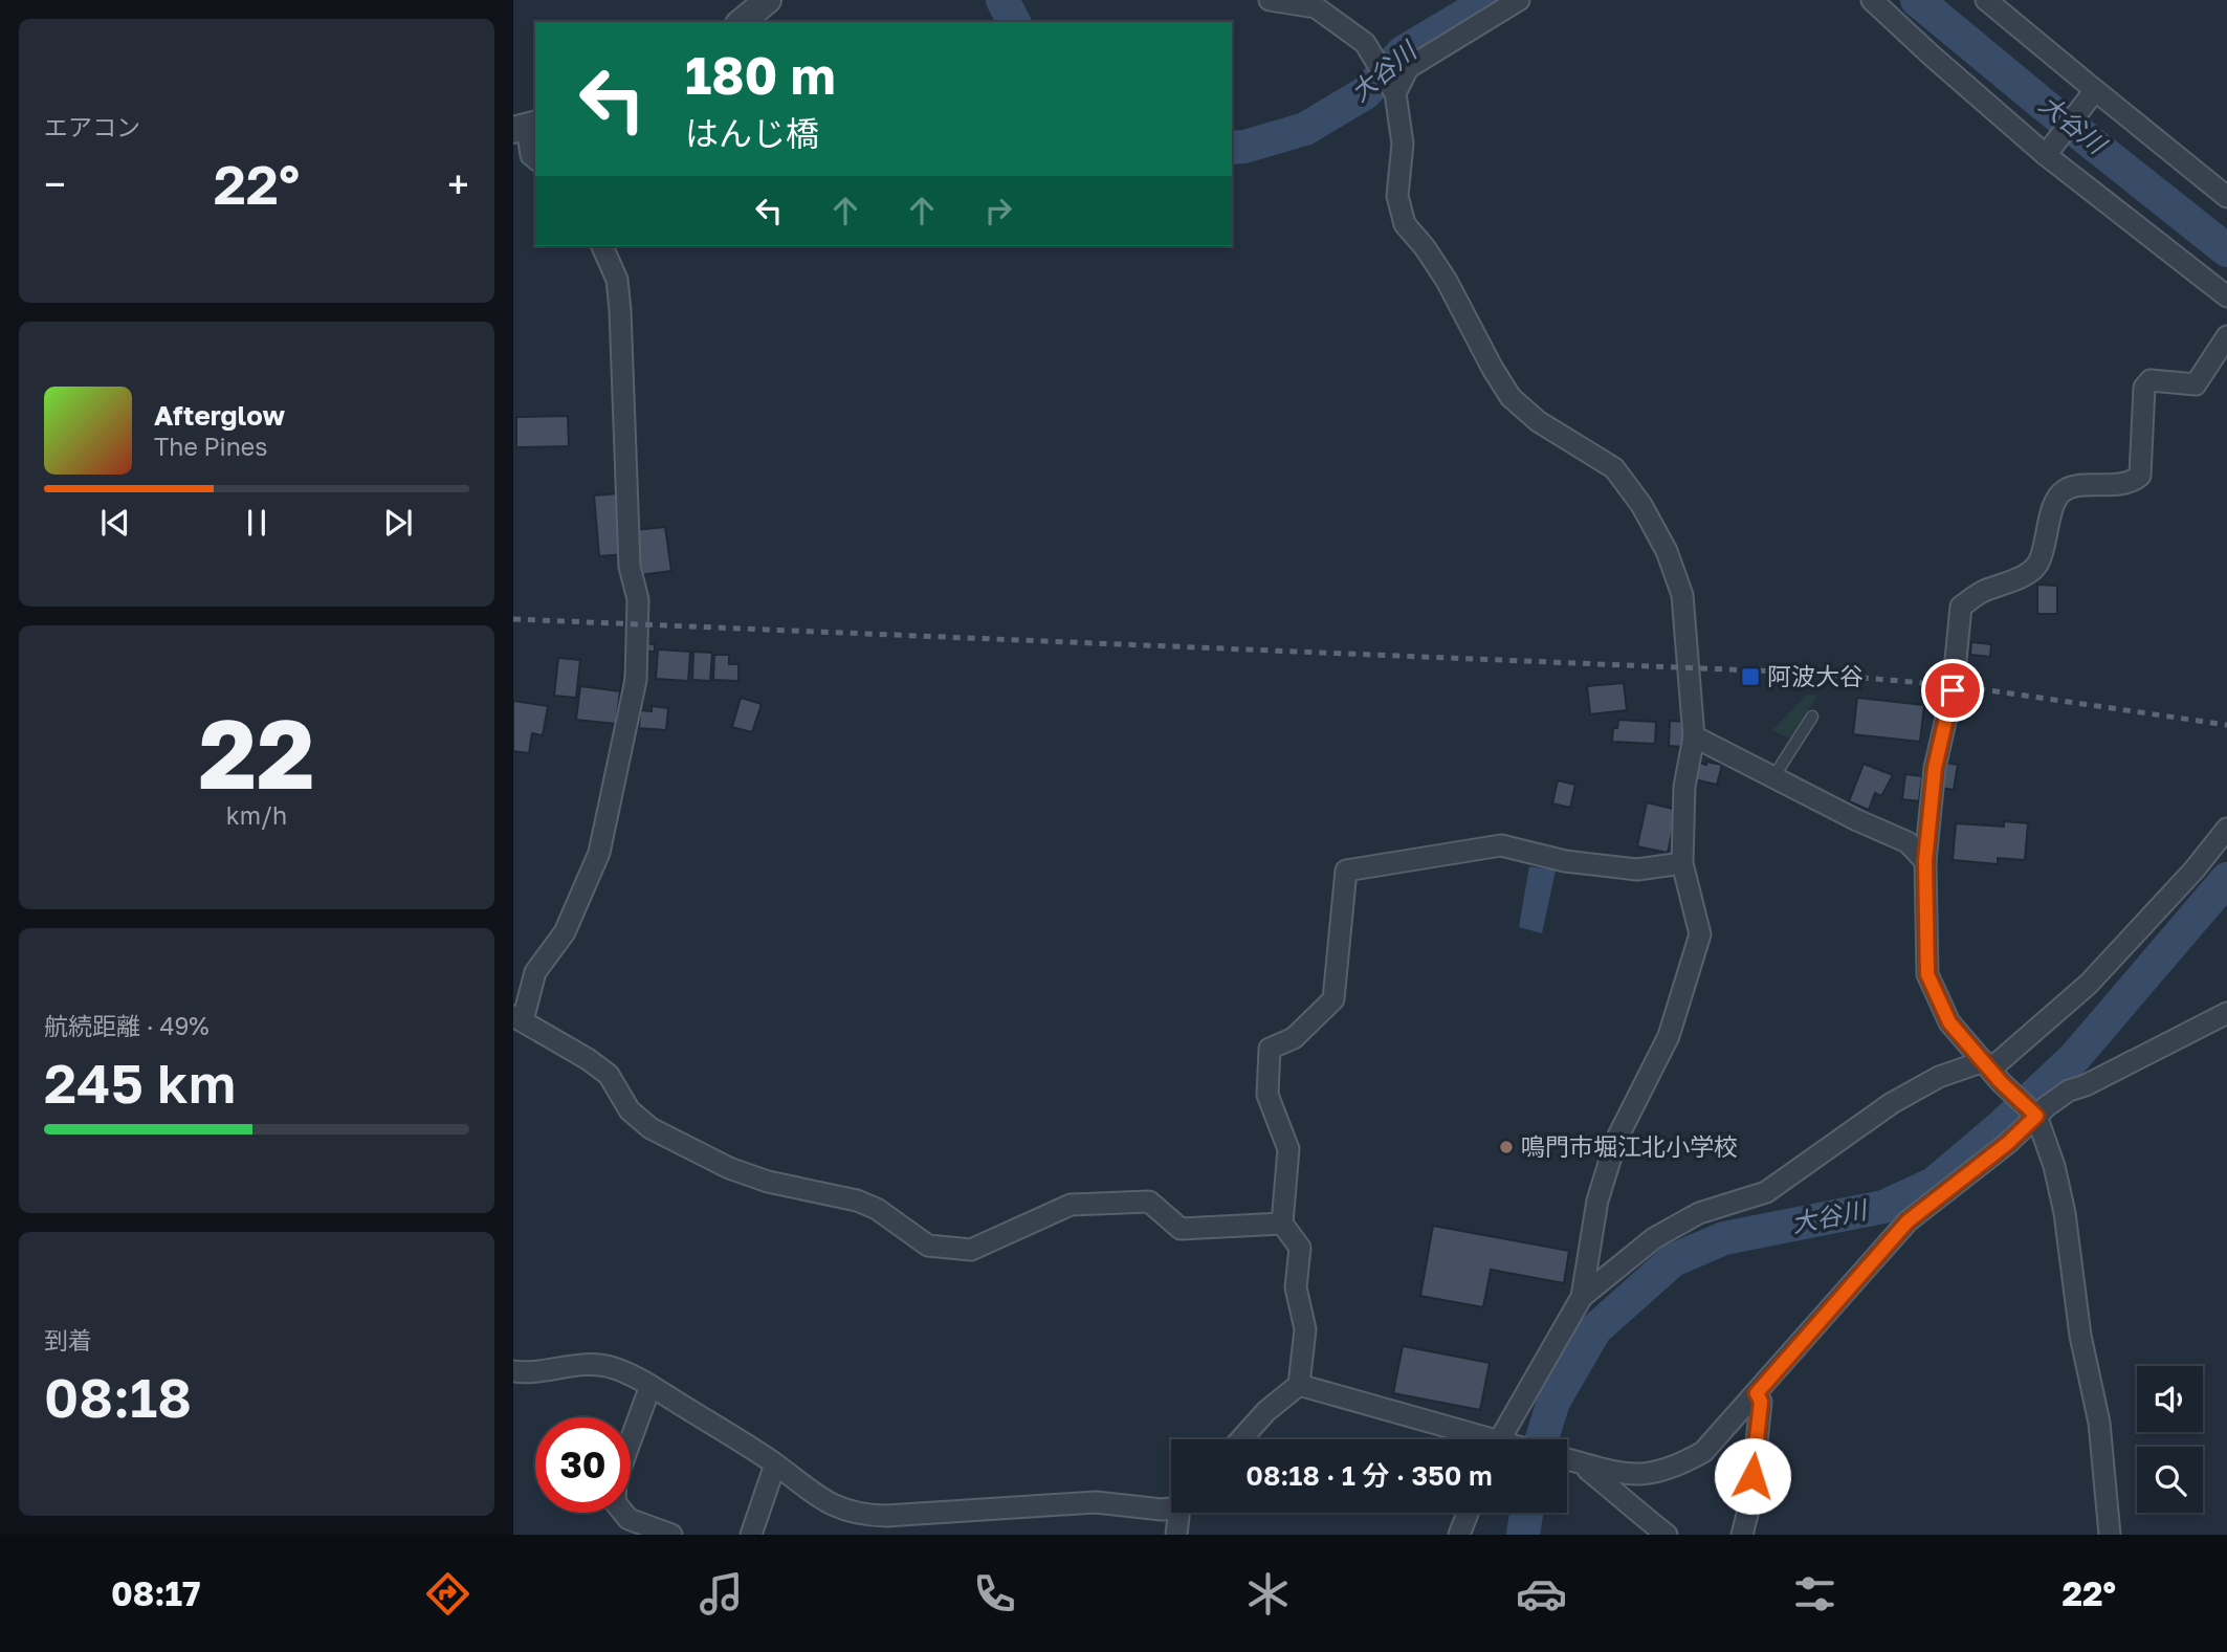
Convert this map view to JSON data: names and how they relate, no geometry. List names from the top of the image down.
{
  "water": ["大谷川"],
  "places": {
    "transit": ["阿波大谷"],
    "other": ["鳴門市堀江北小学校"]
  },
  "page": {
    "tile": [
      "エアコン",
      ["22", "km/h"],
      ["航続距離 · 49%", "245 km"],
      ["到着", "08:18"]
    ],
    "turn": ["180 m", "はんじ橋"],
    "heat": ["−", "22°", "+"],
    "song": ["Afterglow", "The Pines"],
    "limit": "30",
    "trip": "08:18 · 1 分 · 350 m",
    "tabs": ["08:17", "22°"]
  }
}
